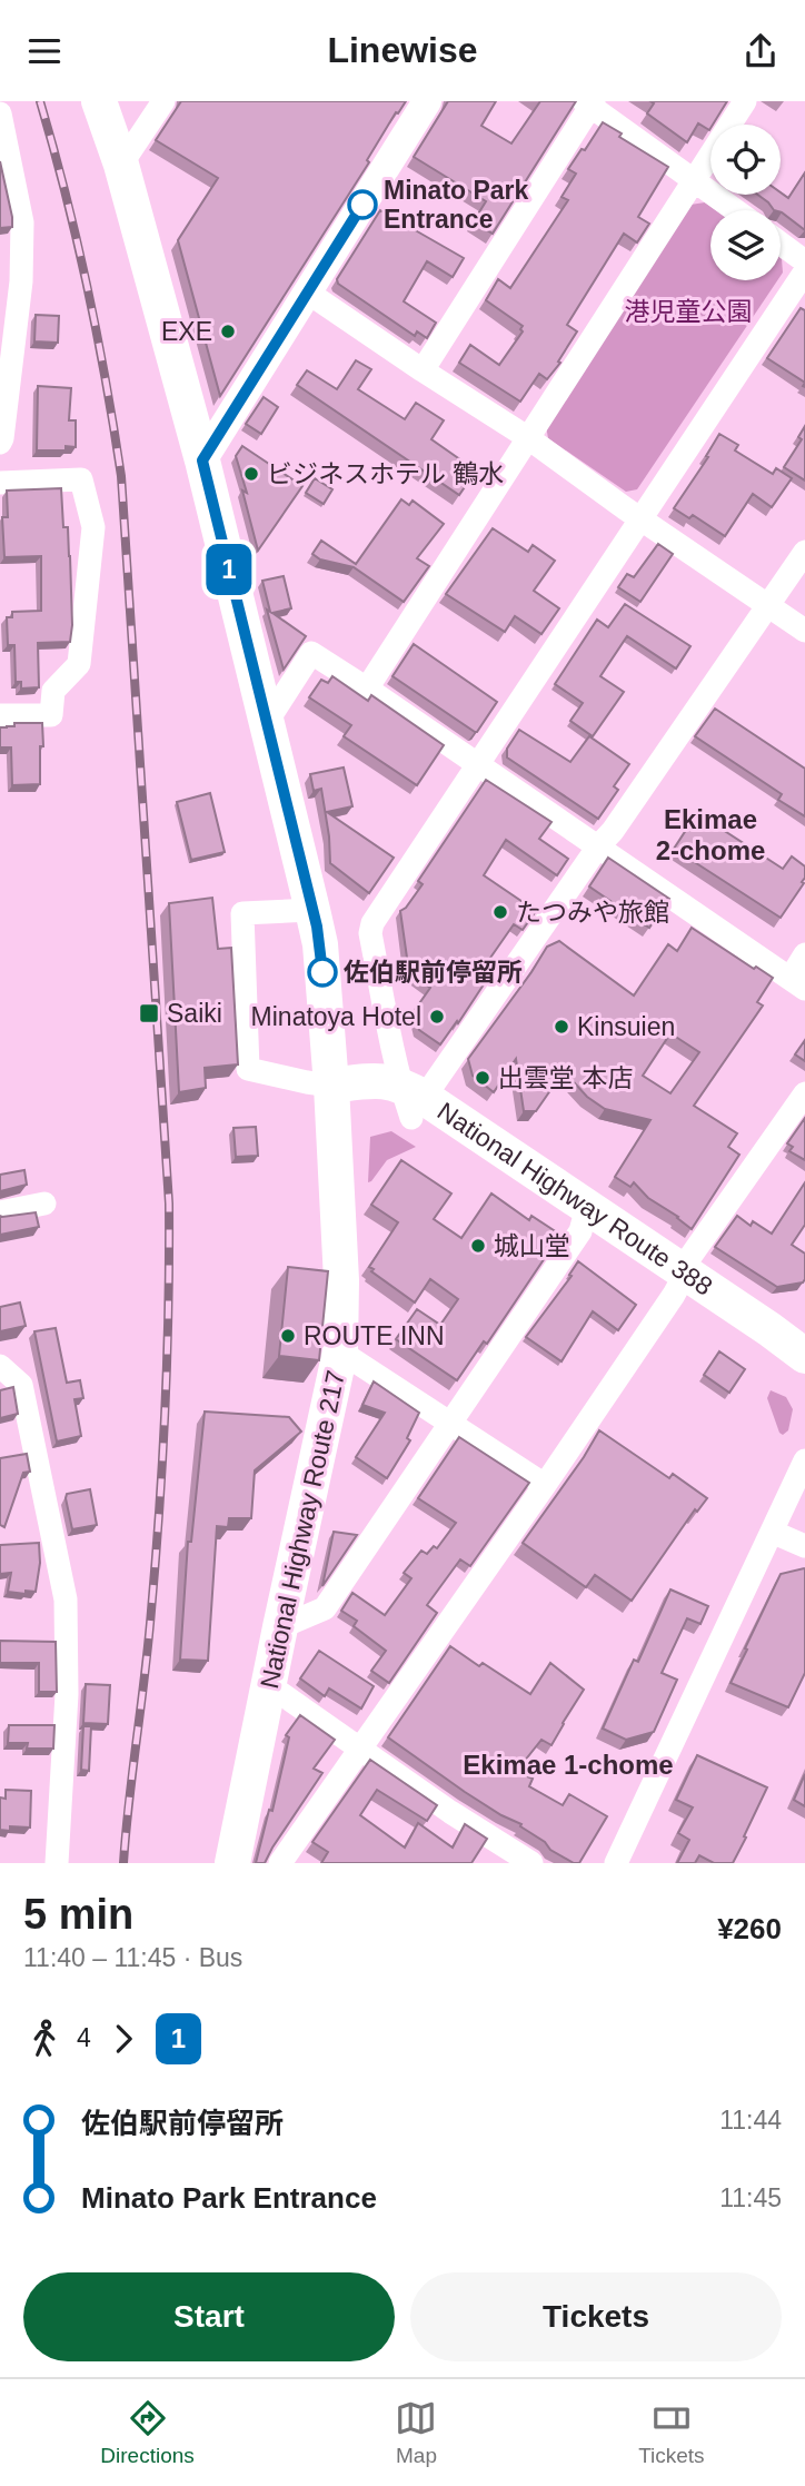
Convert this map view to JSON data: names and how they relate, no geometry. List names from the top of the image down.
{
  "streets": {
    "highway": ["National Highway Route 388", "National Highway Route 217"]
  },
  "districts": ["Ekimae 2-chome", "Ekimae 1-chome"],
  "parks": ["港児童公園"],
  "places": {
    "other": [
      "Minato Park Entrance",
      "EXE",
      "ビジネスホテル 鶴水",
      "たつみや旅館",
      "佐伯駅前停留所",
      "Minatoya Hotel",
      "Kinsuien",
      "出雲堂 本店",
      "城山堂",
      "ROUTE INN"
    ],
    "transit": ["Saiki"]
  },
  "lines": ["bus line 1"],
  "page": {
    "header": "Linewise",
    "on_map": "1",
    "heading": ["5 min", "11:40 – 11:45 · Bus", "¥260"],
    "legs": ["4", "1"],
    "list": [
      {
        "name": "佐伯駅前停留所",
        "value": "11:44"
      },
      {
        "name": "Minato Park Entrance",
        "value": "11:45"
      }
    ],
    "buttons": ["Start", "Tickets"],
    "tabs": ["Directions", "Map", "Tickets"]
  }
}
